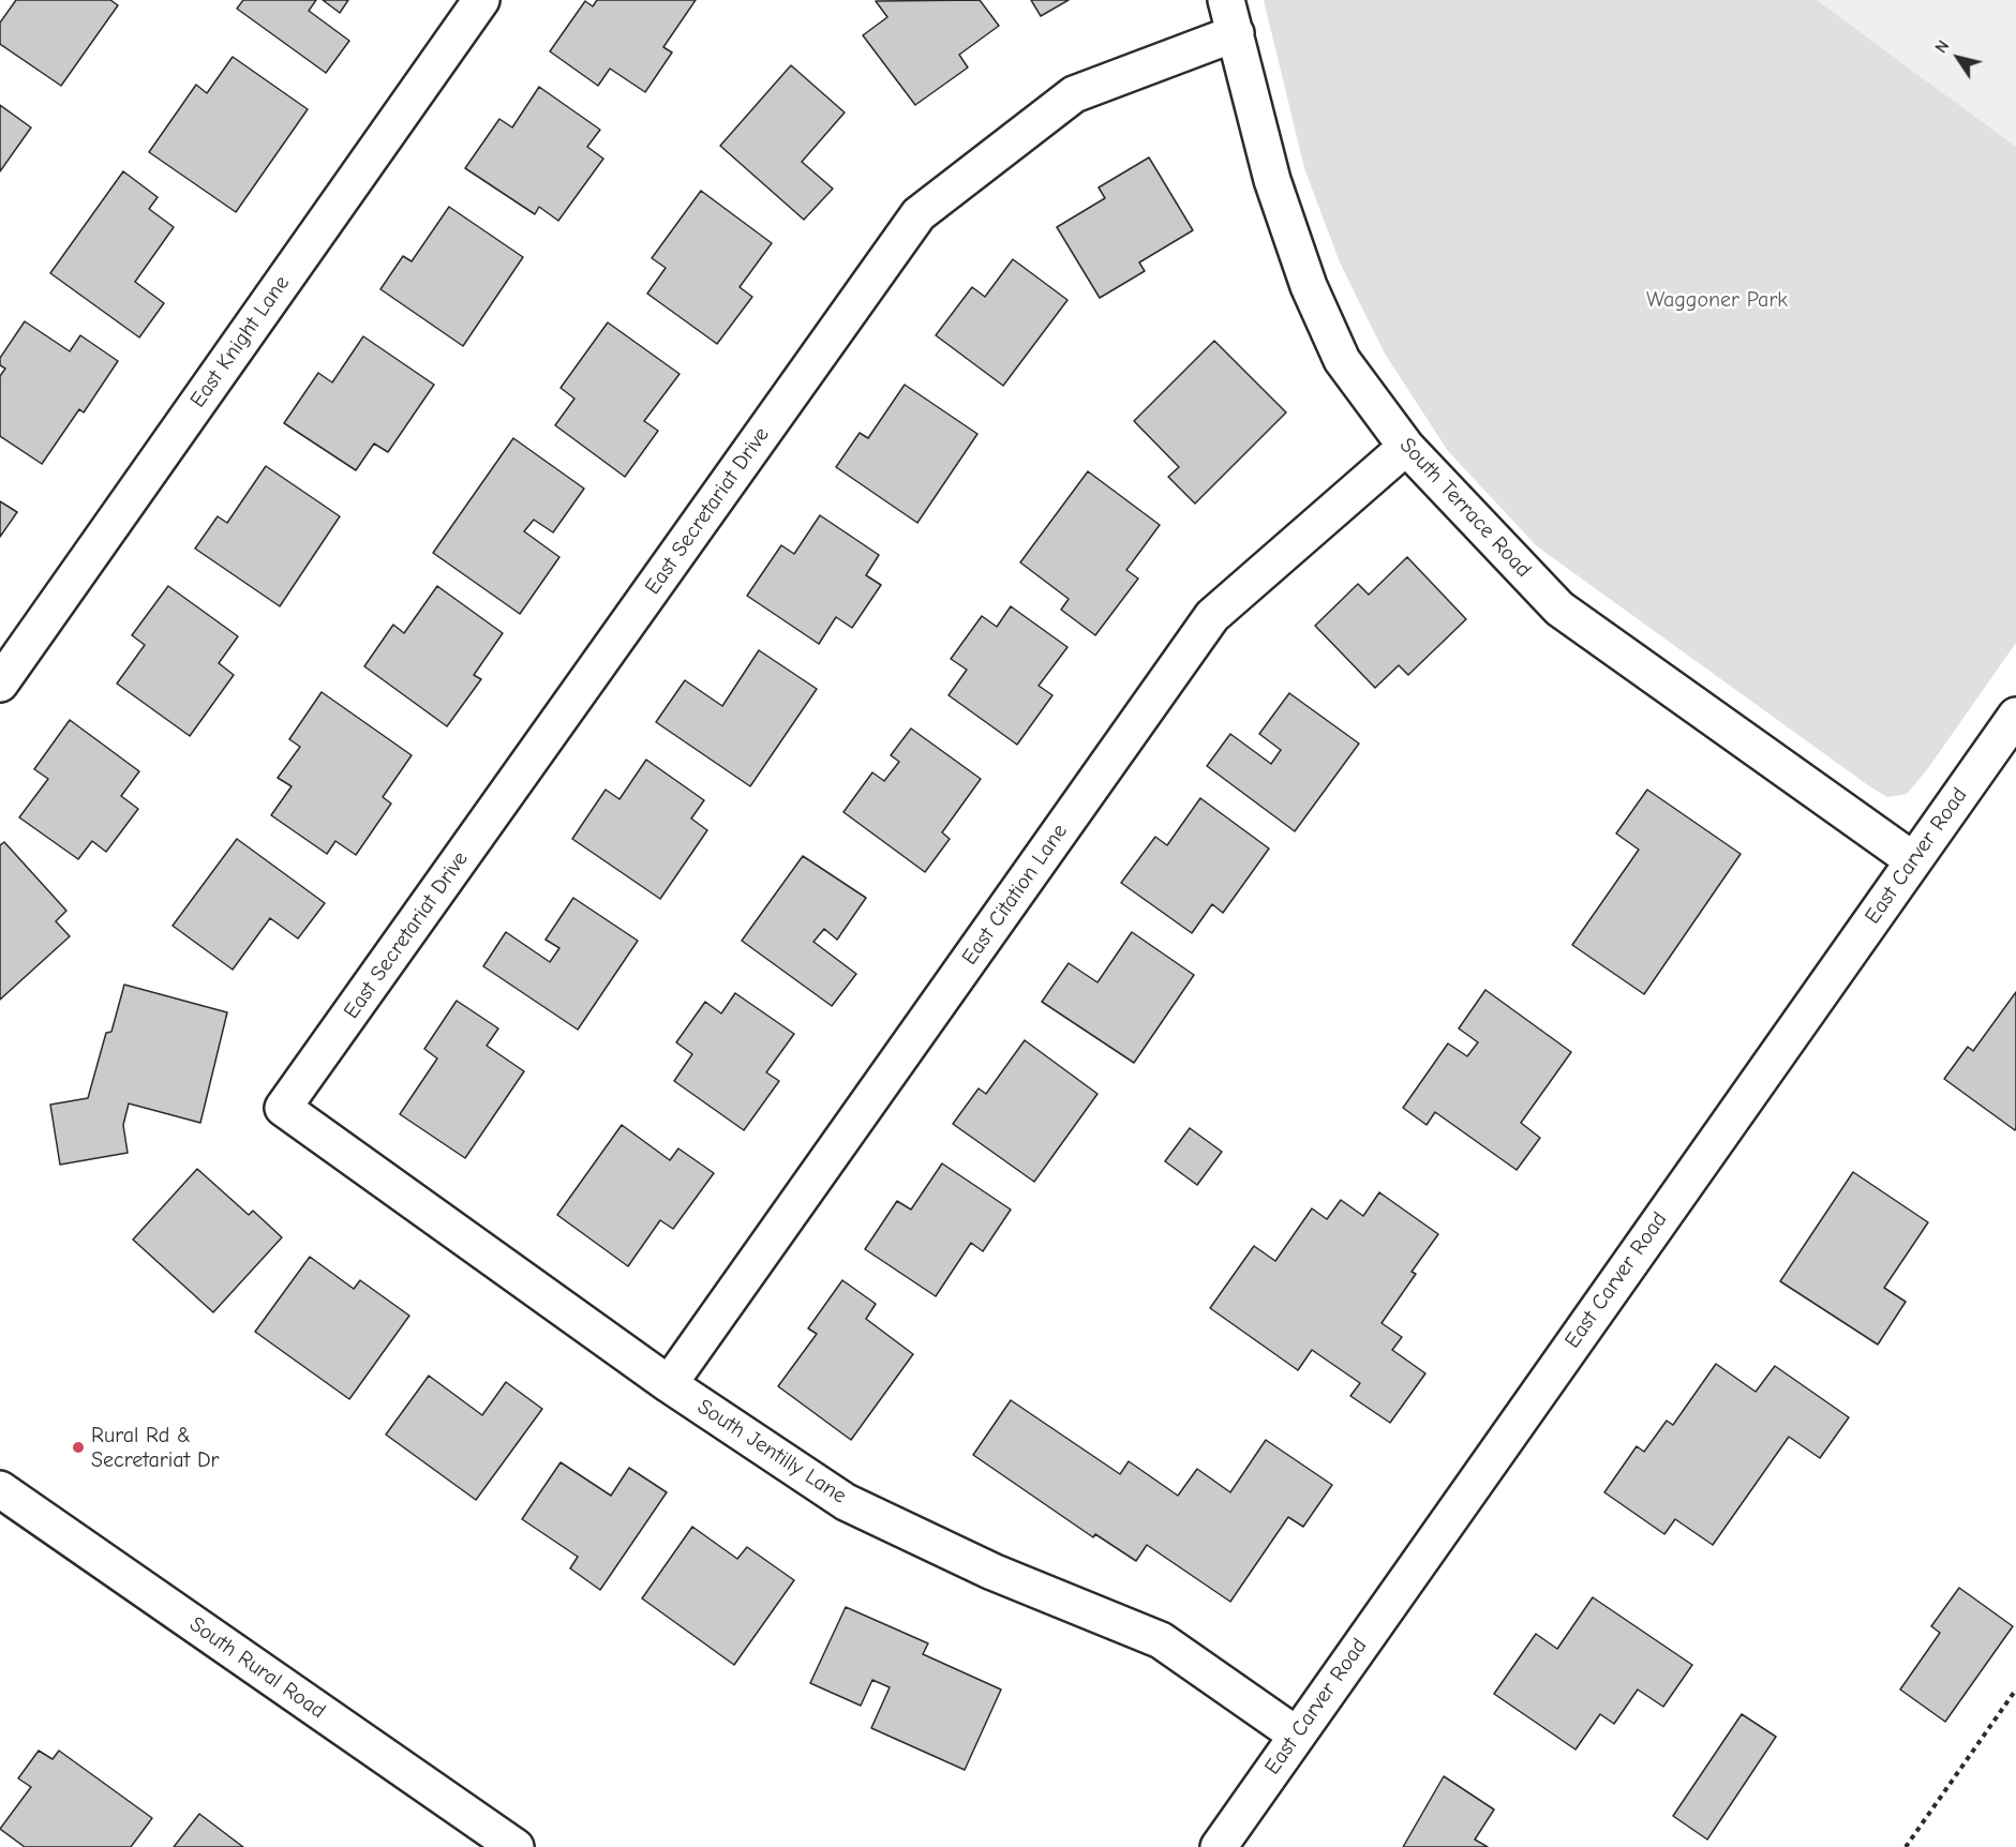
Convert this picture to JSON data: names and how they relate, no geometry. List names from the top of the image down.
{
  "streets": {
    "street": [
      "East Knight Lane",
      "South Terrace Road",
      "East Secretariat Drive",
      "East Carver Road",
      "East Citation Lane",
      "South Jentilly Lane",
      "South Rural Road"
    ]
  },
  "crossings": [
    ["South Terrace Road", "East Secretariat Drive"],
    ["South Terrace Road", "East Carver Road"],
    ["South Terrace Road", "East Citation Lane"],
    ["East Secretariat Drive", "South Jentilly Lane"],
    ["East Carver Road", "South Jentilly Lane"],
    ["East Citation Lane", "South Jentilly Lane"]
  ],
  "parks": ["Waggoner Park"],
  "places": ["Rural Rd & Secretariat Dr"],
  "north": "top left"
}
